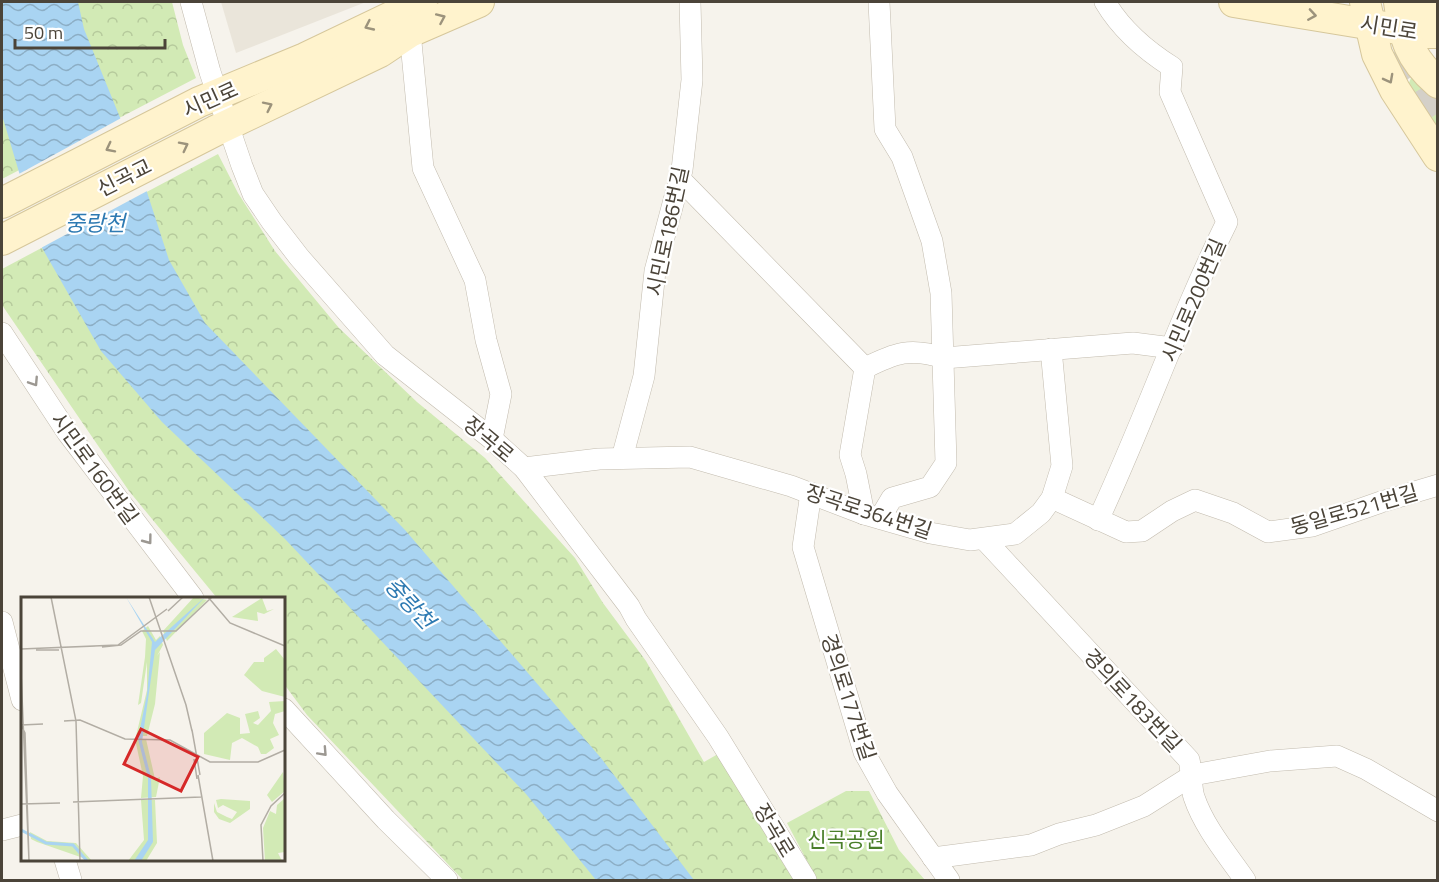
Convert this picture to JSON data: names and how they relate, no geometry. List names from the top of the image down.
{
  "streets": {
    "street": [
      "시민로",
      "신곡교",
      "시민로186번길",
      "시민로200번길",
      "장곡로",
      "시민로160번길",
      "동일로521번길",
      "장곡로364번길",
      "경의로177번길",
      "경의로183번길"
    ]
  },
  "crossings": [
    ["시민로", "신곡교"],
    ["시민로", "장곡로"],
    ["신곡교", "장곡로"],
    ["시민로186번길", "장곡로364번길"],
    ["시민로200번길", "동일로521번길"],
    ["장곡로", "장곡로364번길"],
    ["장곡로364번길", "경의로177번길"],
    ["장곡로364번길", "경의로183번길"]
  ],
  "one_way": ["신곡교", "시민로160번길"],
  "water": ["중랑천"],
  "parks": ["신곡공원"],
  "scale_bar": "50 m"
}
